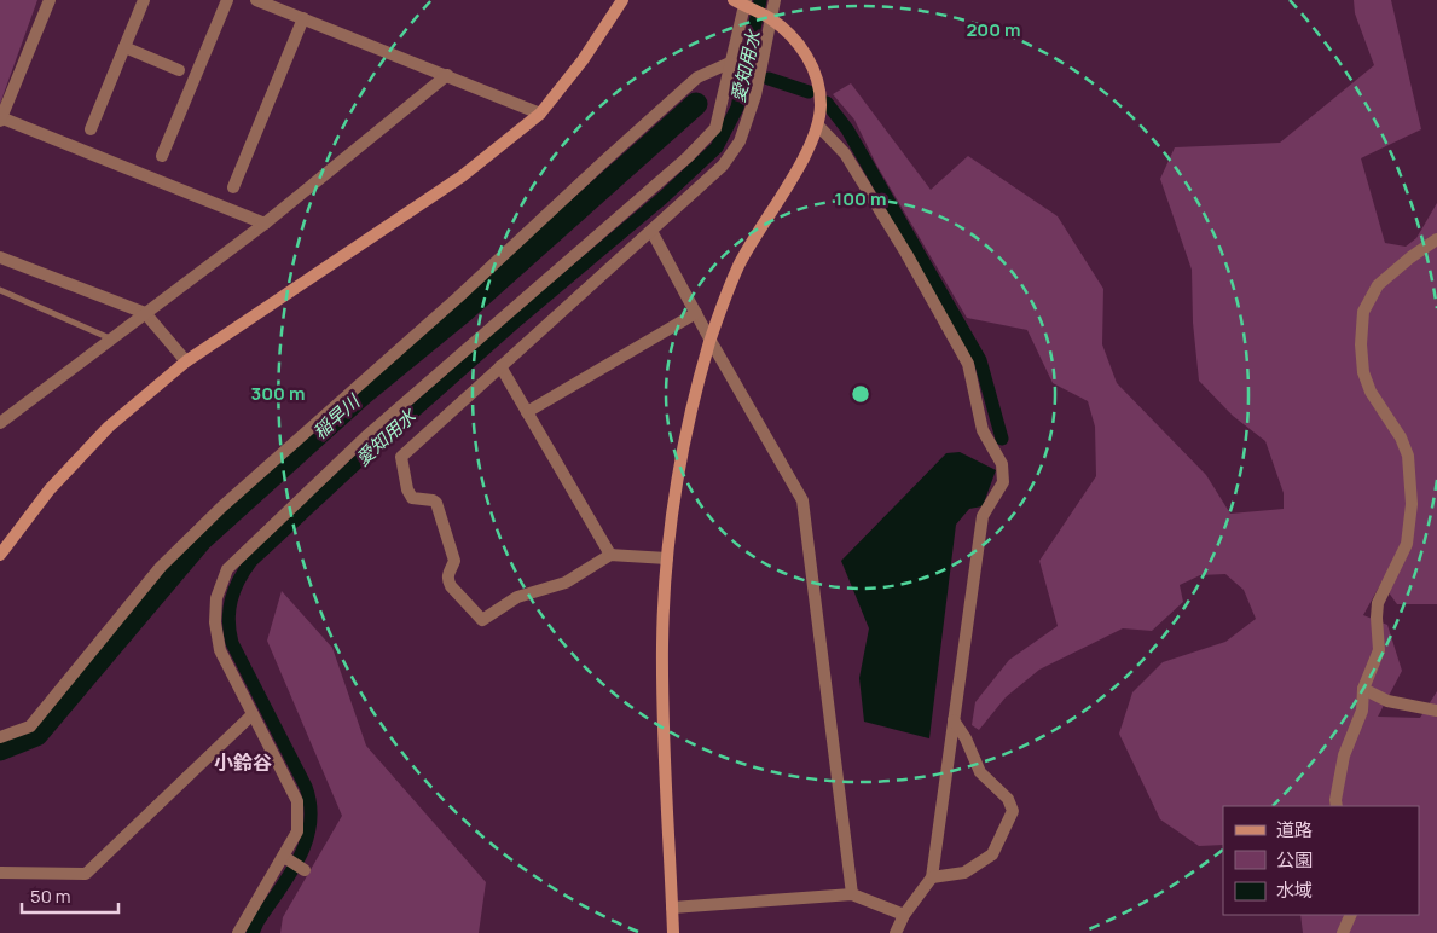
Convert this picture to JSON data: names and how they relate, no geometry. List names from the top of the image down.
{
  "districts": ["小鈴谷"],
  "water": ["愛知用水", "稲早川"],
  "legend": ["道路", "公園", "水域"],
  "scale_bar": "50 m",
  "rings": ["200 m", "100 m", "300 m"]
}
